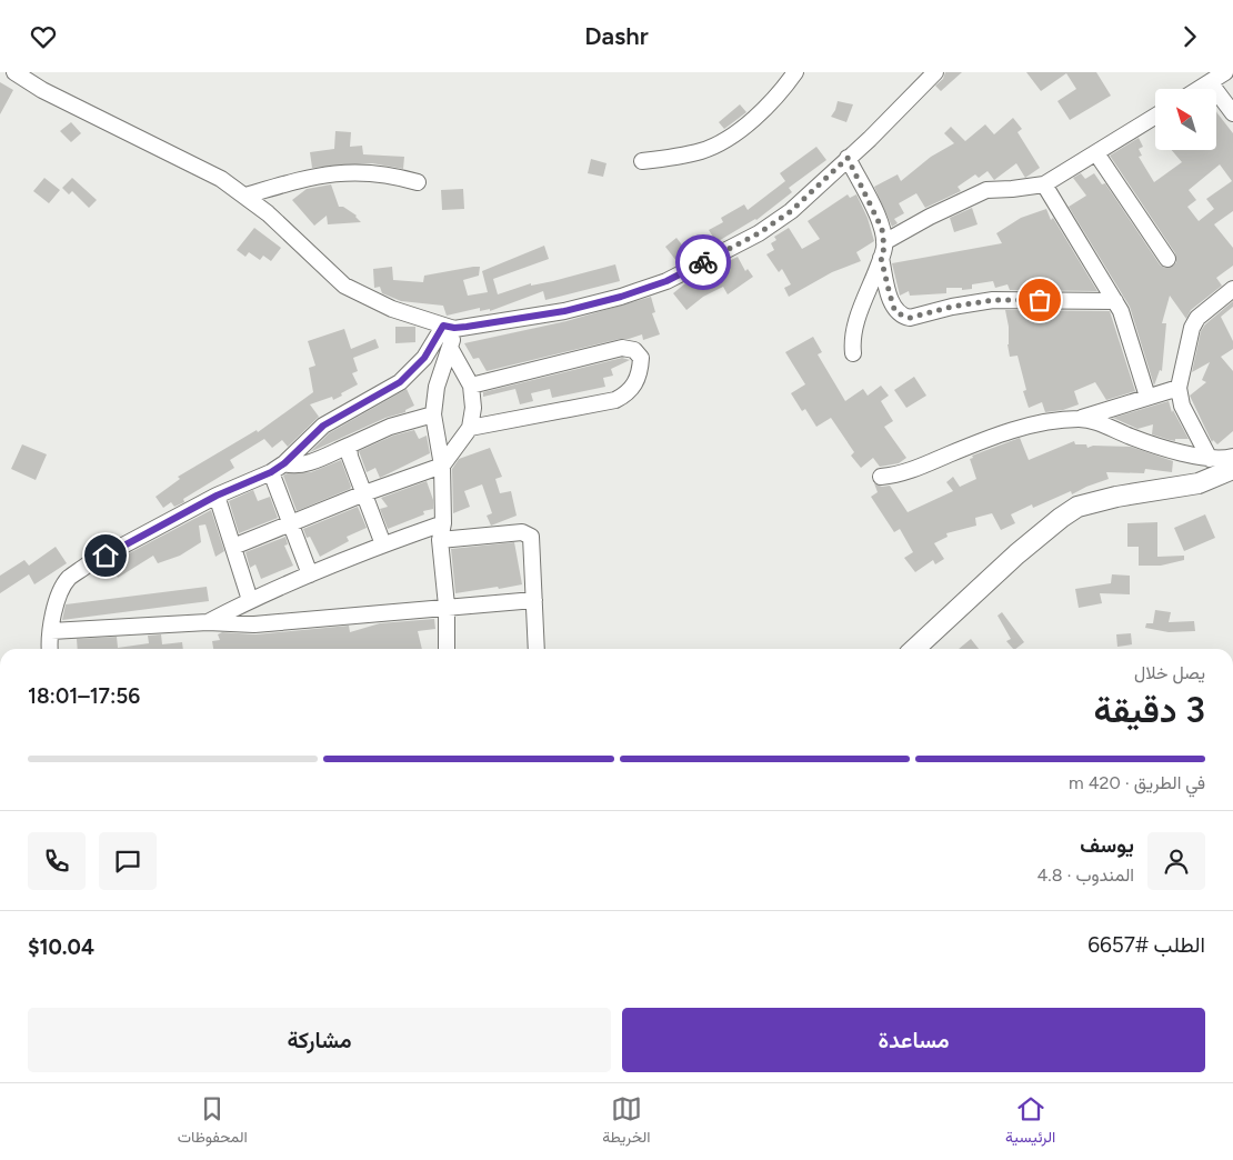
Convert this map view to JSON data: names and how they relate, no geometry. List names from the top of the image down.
{
  "north": "top left",
  "page": {
    "header": "Dashr",
    "heading": ["3 دقيقة", "يصل خلال", "17:56–18:01"],
    "panel": [
      "يوسف",
      "المندوب · 4.8",
      "الطلب #6657",
      "$10.04"
    ],
    "bar": "في الطريق · 420 m",
    "buttons": ["مساعدة", "مشاركة"],
    "tabs": ["الرئيسية", "الخريطة", "المحفوظات"]
  }
}
